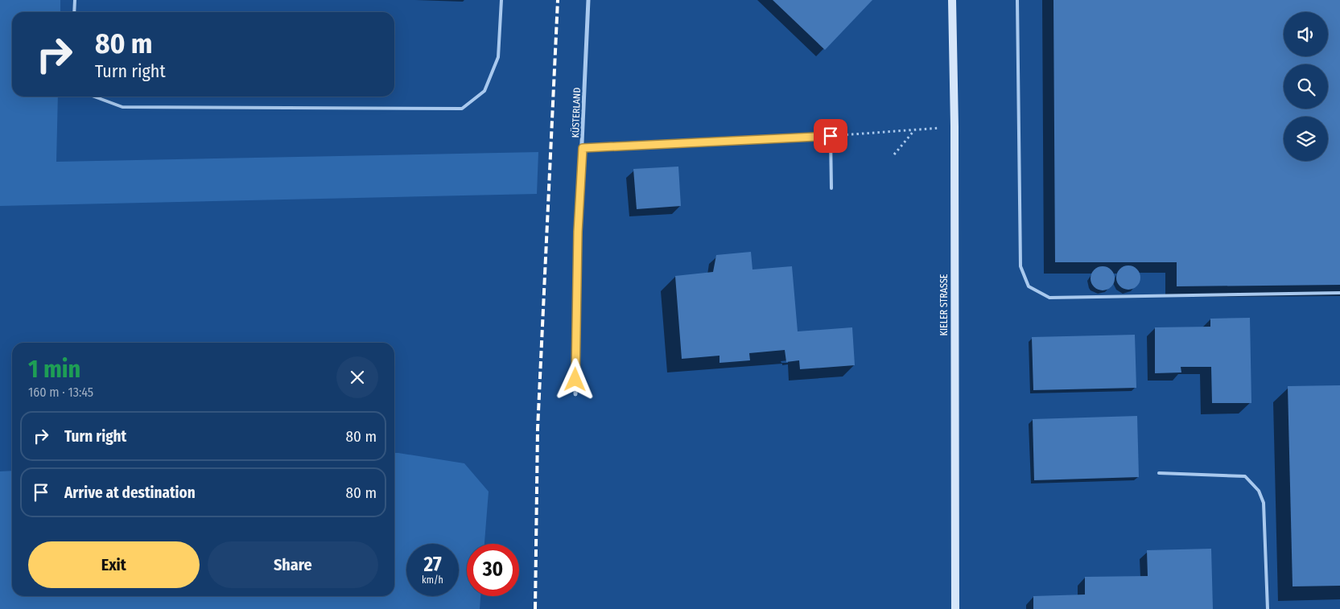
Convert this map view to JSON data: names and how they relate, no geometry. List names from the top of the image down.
{
  "streets": {
    "main road": ["KIELER STRASSE"],
    "street": ["KÜSTERLAND"]
  },
  "page": {
    "turn": ["80 m", "Turn right"],
    "heading": ["1 min", "160 m · 13:45"],
    "list": [
      {
        "name": "Turn right",
        "value": "80 m"
      },
      {
        "name": "Arrive at destination",
        "value": "80 m"
      }
    ],
    "buttons": ["Exit", "Share"],
    "speed": "27 km/h",
    "limit": "30"
  }
}
